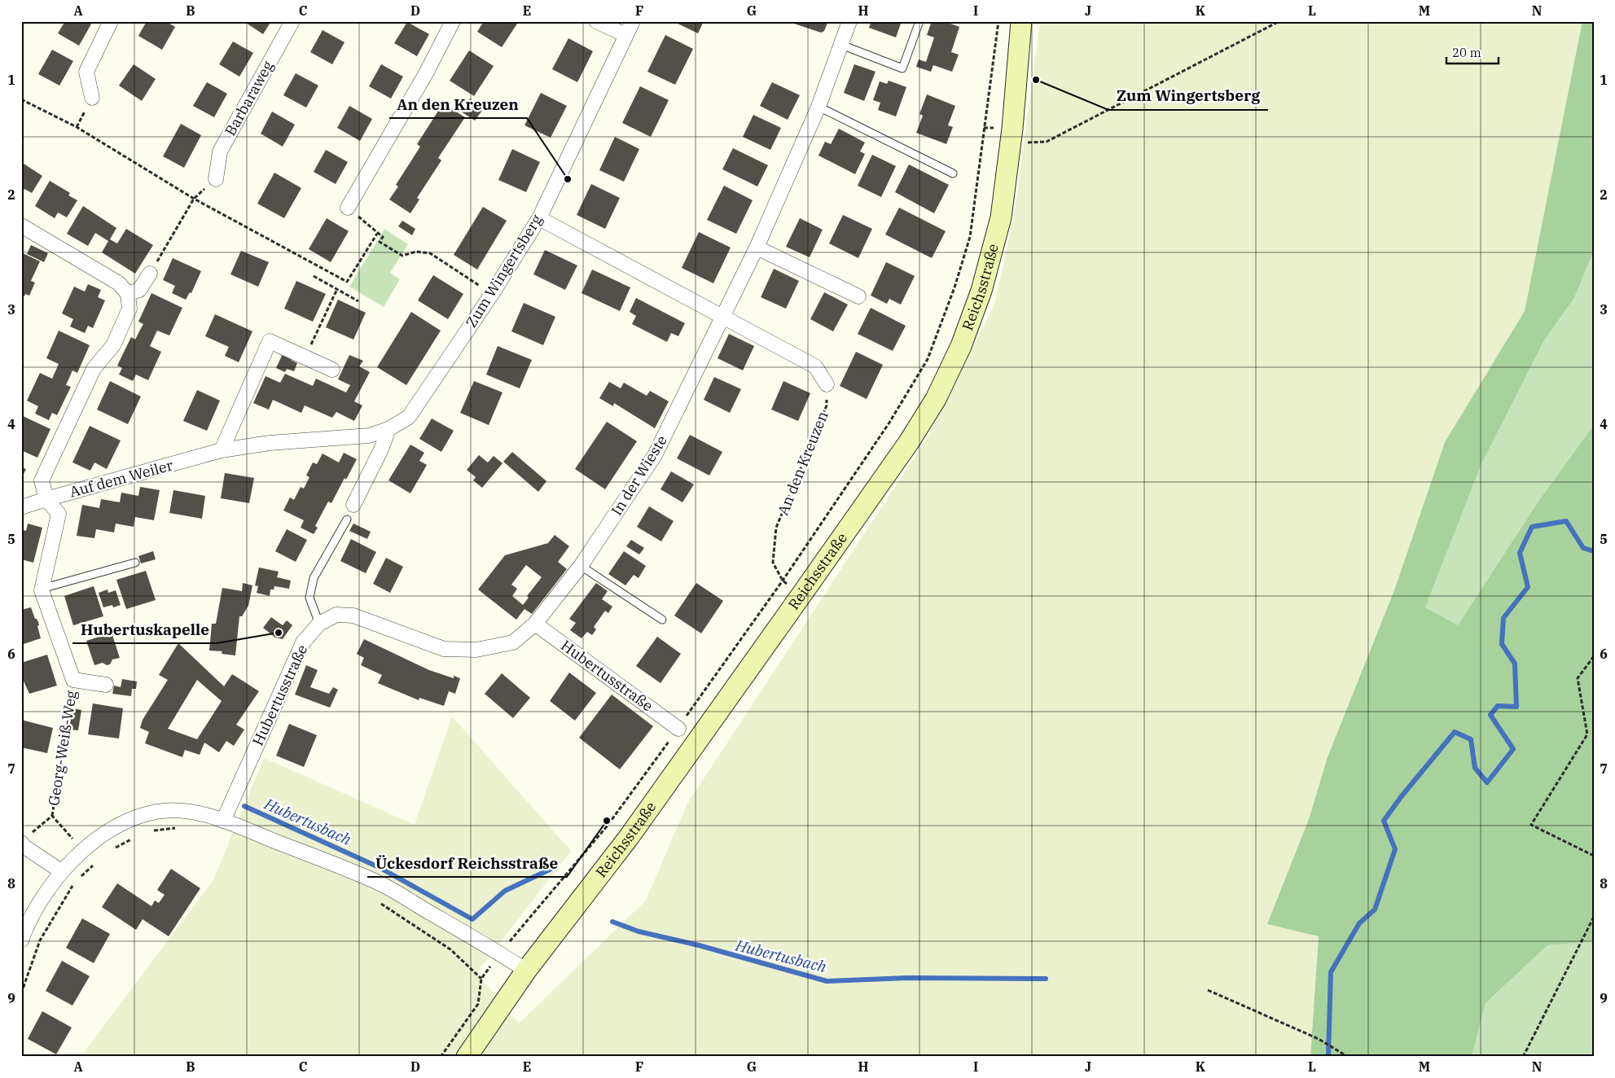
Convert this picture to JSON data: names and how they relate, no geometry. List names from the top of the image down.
{
  "streets": {
    "main road": ["Reichsstraße"],
    "street": [
      "Barbaraweg",
      "Zum Wingertsberg",
      "In der Wieste",
      "Auf dem Weiler",
      "Hubertusstraße",
      "Georg-Weiß-Weg"
    ],
    "path": ["An den Kreuzen"]
  },
  "crossings": [
    ["Zum Wingertsberg", "Auf dem Weiler"],
    ["Reichsstraße", "An den Kreuzen"],
    ["In der Wieste", "Hubertusstraße"]
  ],
  "water": ["Hubertusbach"],
  "places": [
    "Zum Wingertsberg",
    "An den Kreuzen",
    "Hubertuskapelle",
    "Ückesdorf Reichsstraße"
  ],
  "scale_bar": "20 m",
  "grid": {
    "columns": [
      "A",
      "B",
      "C",
      "D",
      "E",
      "F",
      "G",
      "H",
      "I",
      "J",
      "K",
      "L",
      "M",
      "N"
    ],
    "rows": [
      "1",
      "2",
      "3",
      "4",
      "5",
      "6",
      "7",
      "8",
      "9"
    ]
  }
}
